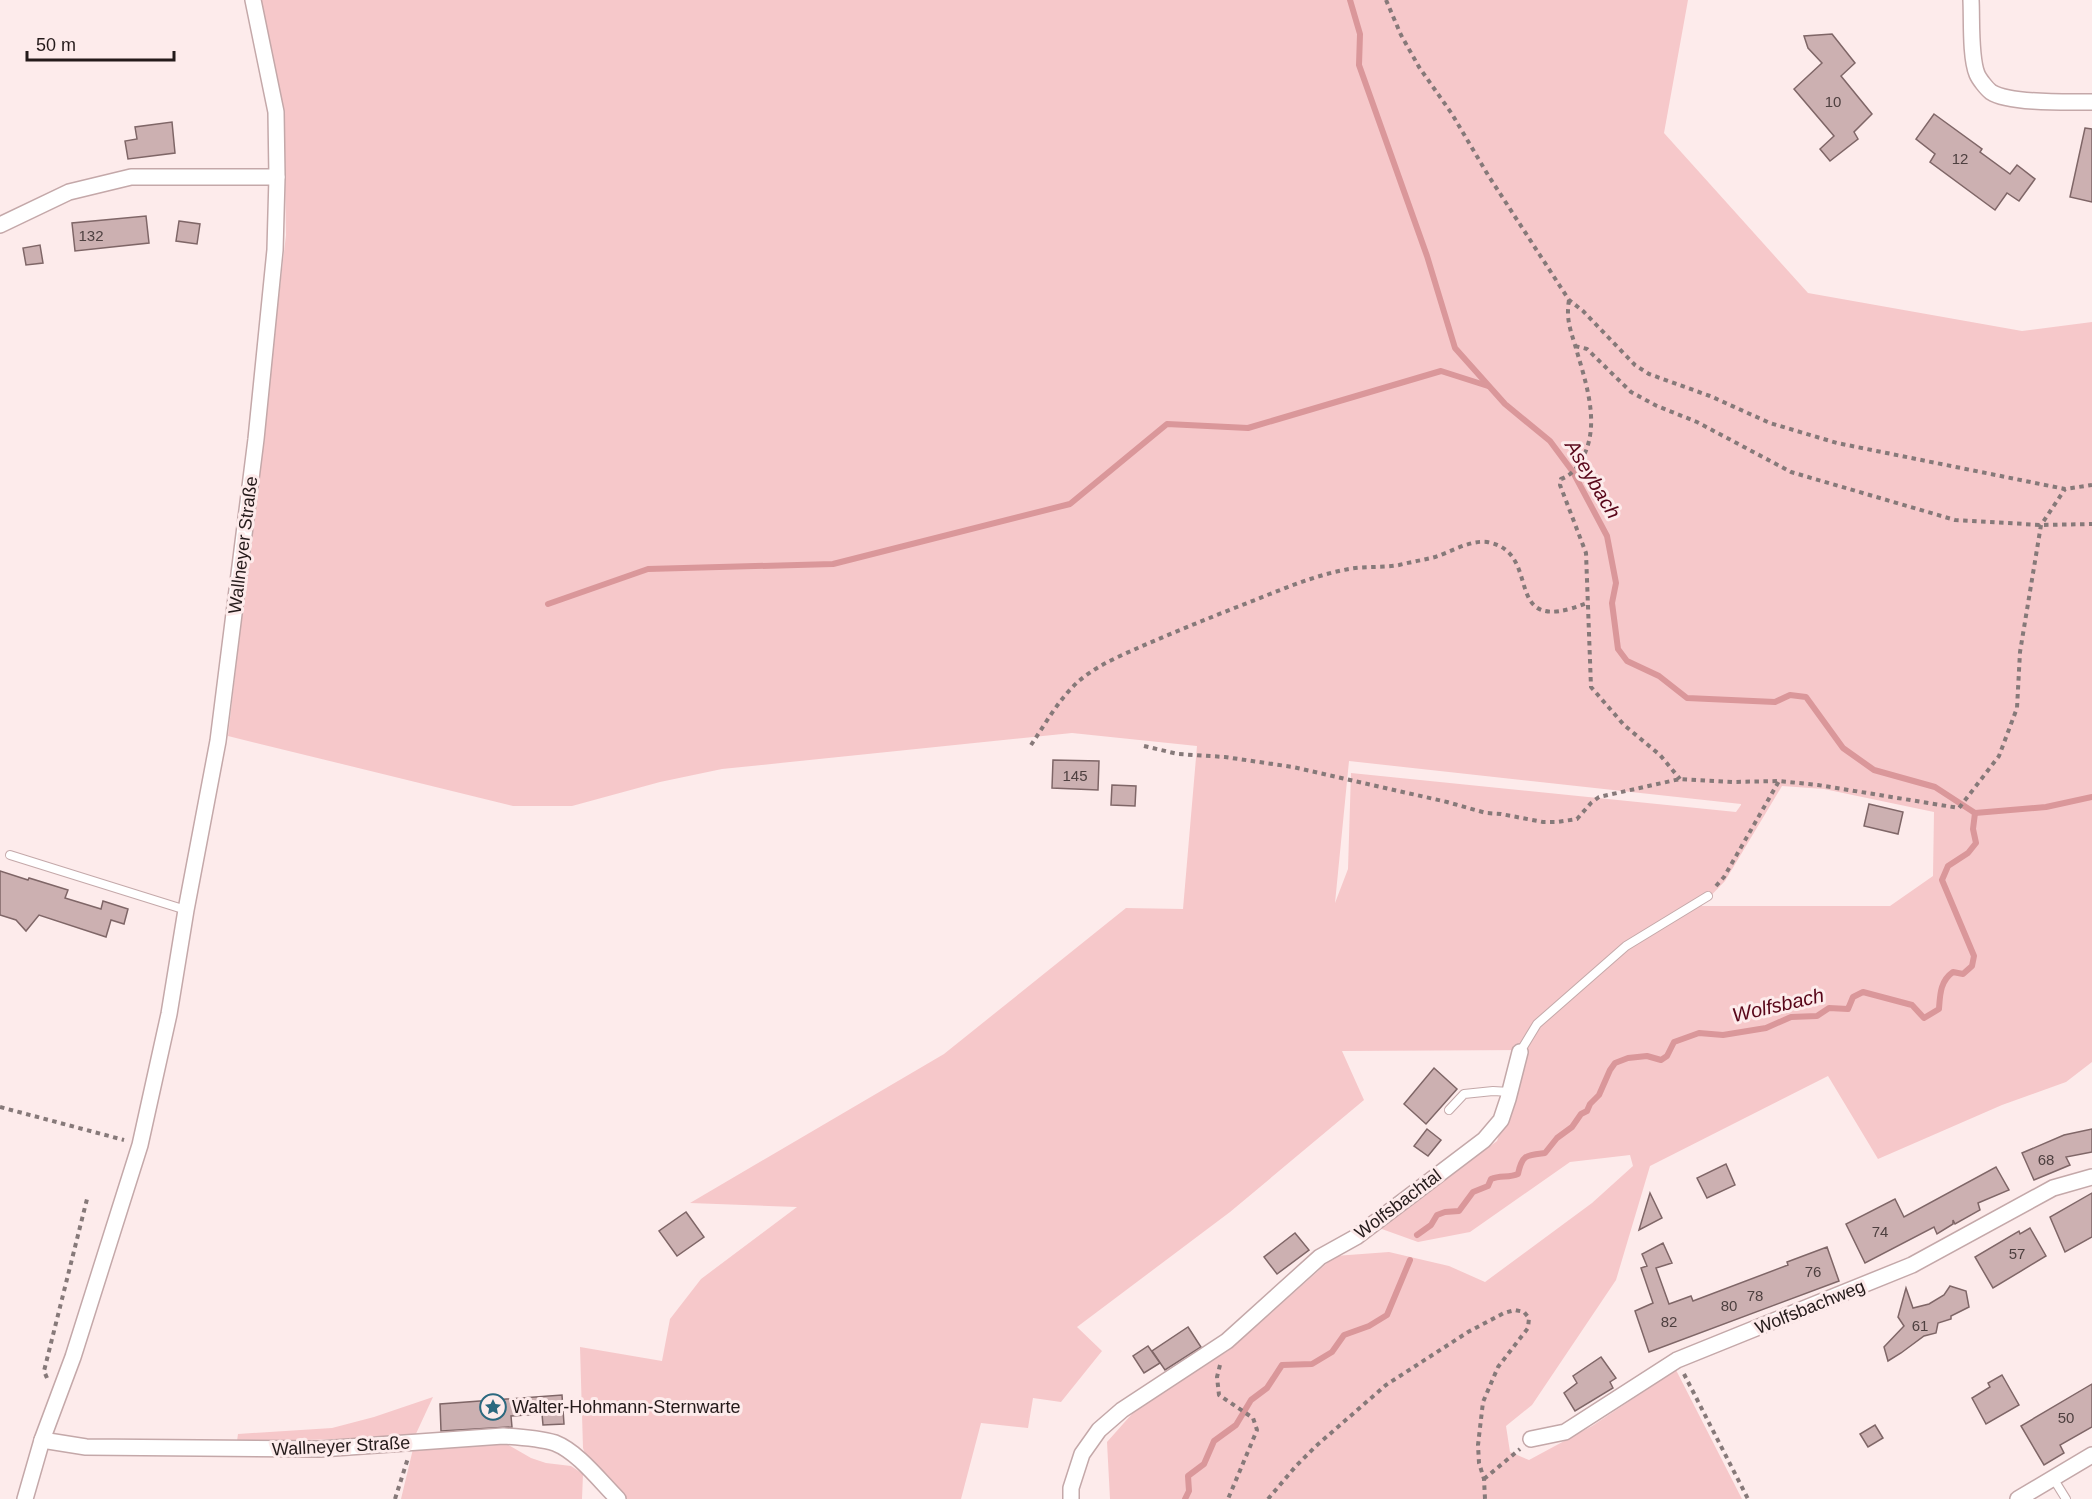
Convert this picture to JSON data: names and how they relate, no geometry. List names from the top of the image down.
{
  "streets": {
    "street": ["Wallneyer Straße", "Wolfsbachtal", "Wolfsbachweg"]
  },
  "water": ["Aseybach", "Wolfsbach"],
  "places": {
    "place": ["Walter-Hohmann-Sternwarte"]
  },
  "house_numbers": [
    "10",
    "12",
    "132",
    "145",
    "68",
    "74",
    "57",
    "76",
    "78",
    "80",
    "82",
    "61",
    "50"
  ],
  "scale_bar": "50 m"
}
